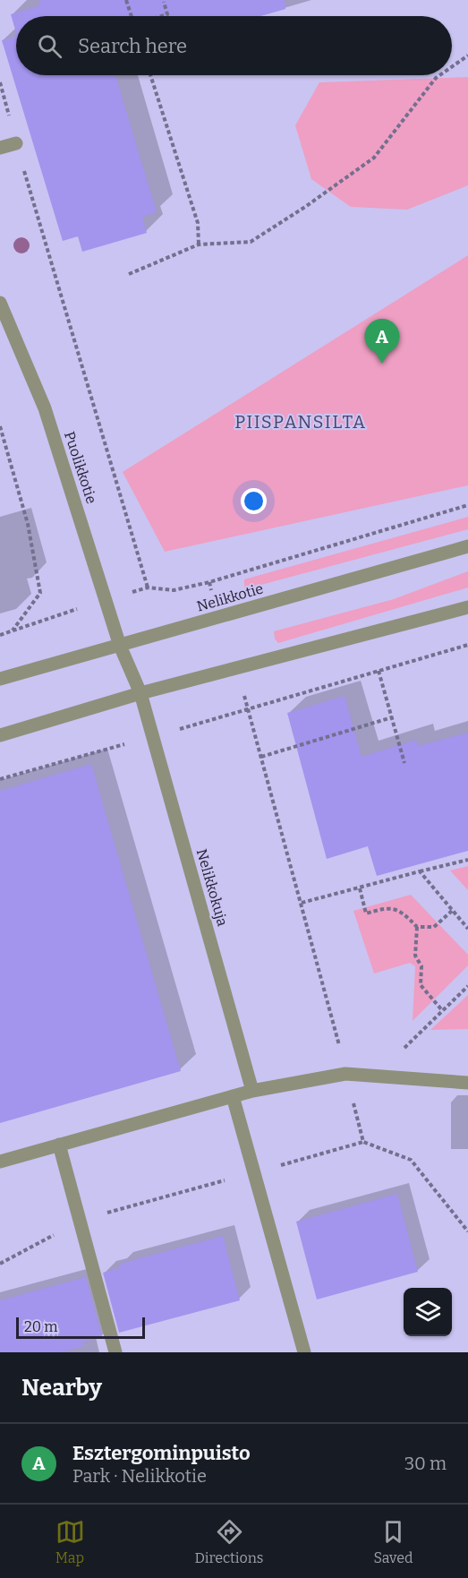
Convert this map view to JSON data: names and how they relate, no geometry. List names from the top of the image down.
{
  "streets": {
    "street": ["Puolikkotie", "Nelikkotie", "Nelikkokuja"]
  },
  "crossings": [
    ["Puolikkotie", "Nelikkotie"],
    ["Puolikkotie", "Nelikkokuja"],
    ["Nelikkotie", "Nelikkokuja"]
  ],
  "districts": ["PIISPANSILTA"],
  "scale_bar": "20 m",
  "page": {
    "search": "Search here",
    "pins": "A",
    "scale": "20 m",
    "heading": "Nearby",
    "list": [
      {
        "mark": "A",
        "name": "Esztergominpuisto",
        "note": "Park · Nelikkotie",
        "value": "30 m"
      }
    ],
    "nav": ["Map", "Directions", "Saved"]
  }
}
